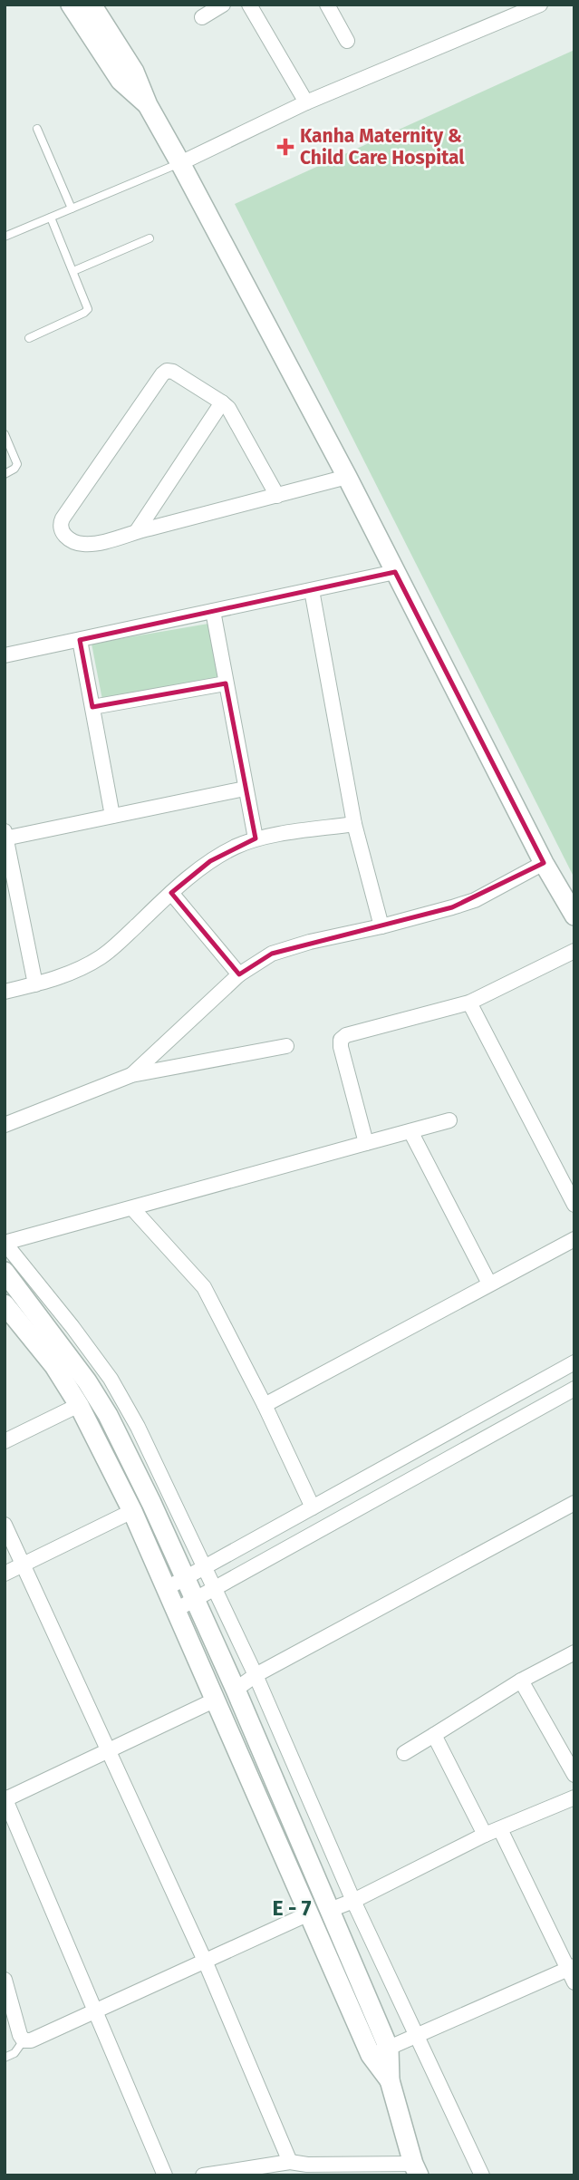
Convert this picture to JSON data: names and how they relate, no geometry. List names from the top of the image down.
{
  "districts": ["E - 7"],
  "places": {
    "health": ["Kanha Maternity & Child Care Hospital"]
  }
}
